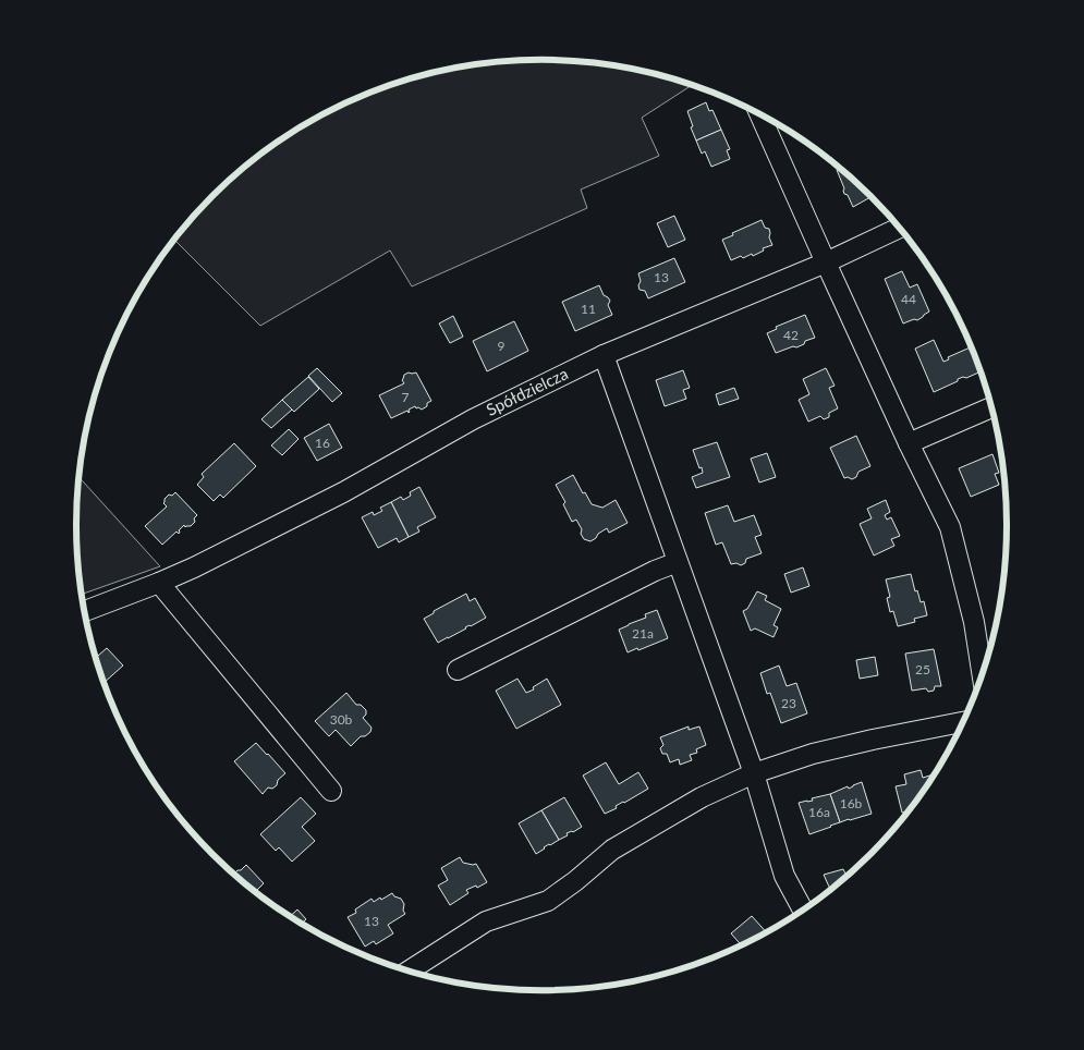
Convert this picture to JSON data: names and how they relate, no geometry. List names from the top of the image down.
{
  "streets": {
    "street": ["Spółdzielcza"]
  },
  "house_numbers": [
    "13",
    "44",
    "11",
    "42",
    "9",
    "7",
    "16",
    "21a",
    "25",
    "23",
    "30b",
    "16b",
    "16a",
    "13"
  ]
}
